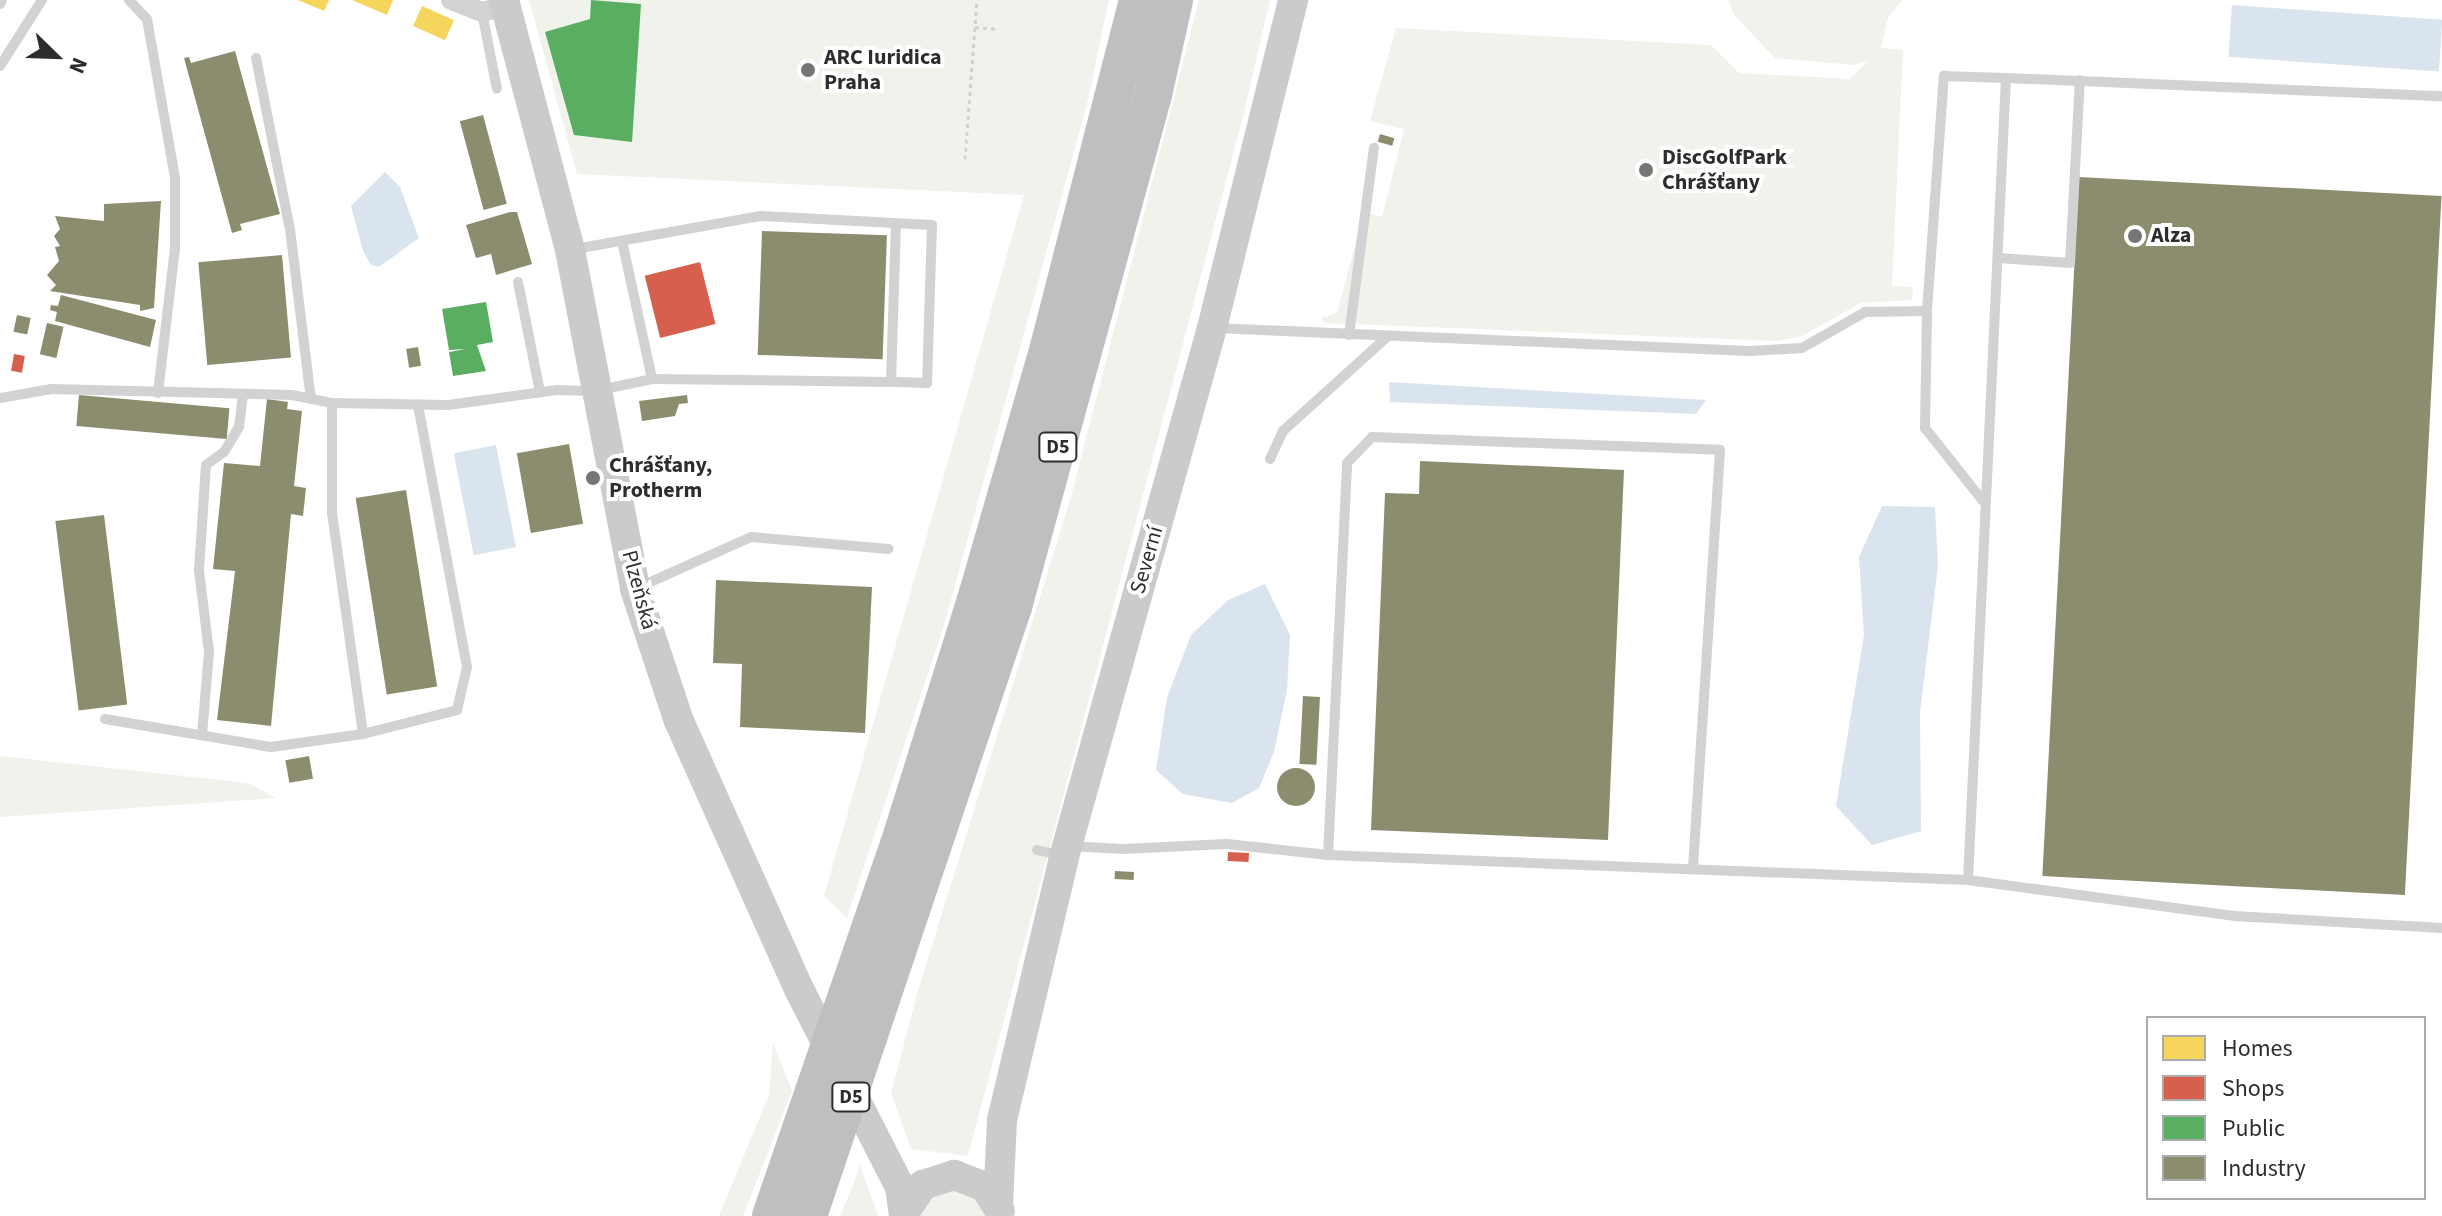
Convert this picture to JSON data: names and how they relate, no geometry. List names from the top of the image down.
{
  "streets": {
    "highway": ["D5"],
    "main road": ["Severní", "Plzeňská"]
  },
  "crossings": [
    ["Severní", "Plzeňská"]
  ],
  "places": [
    "ARC Iuridica Praha",
    "DiscGolfPark Chrášťany",
    "Alza",
    "Chrášťany, Protherm"
  ],
  "legend": [
    "Homes",
    "Shops",
    "Public",
    "Industry"
  ],
  "north": "bottom right"
}
